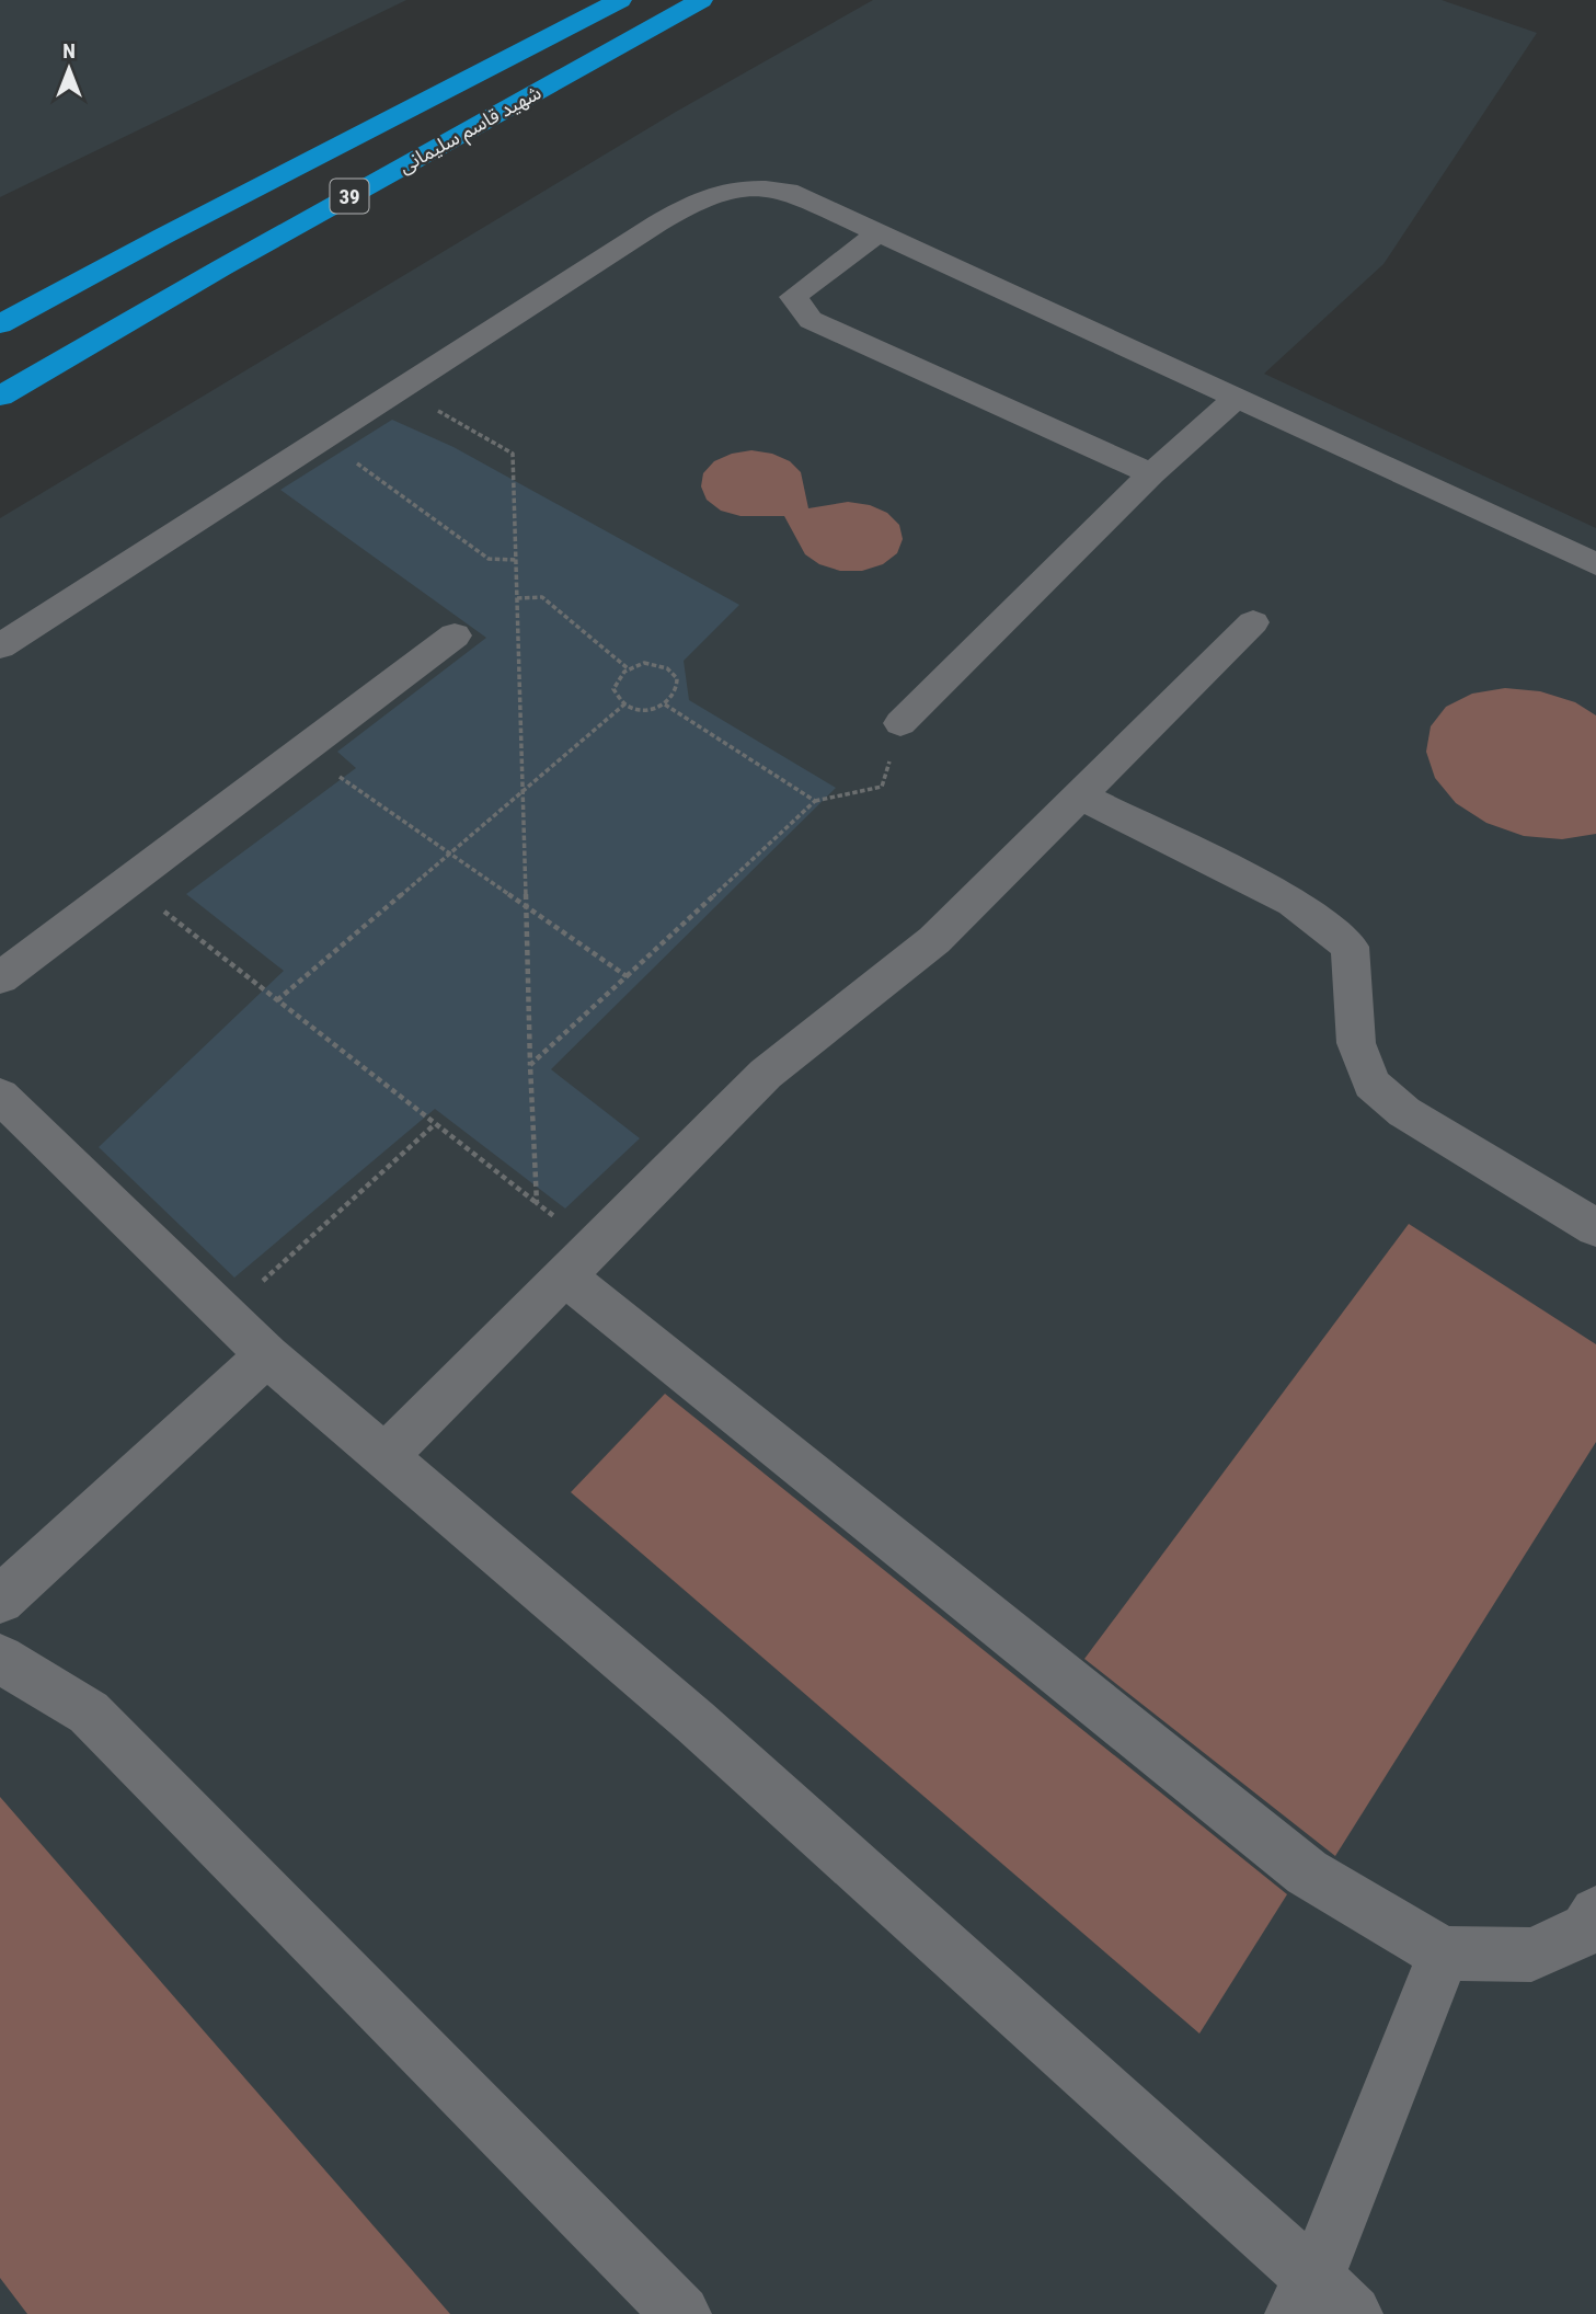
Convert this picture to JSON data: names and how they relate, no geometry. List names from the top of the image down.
{
  "streets": {
    "highway": ["شهید قاسم سلیمانی", "39"]
  },
  "north": "top"
}
